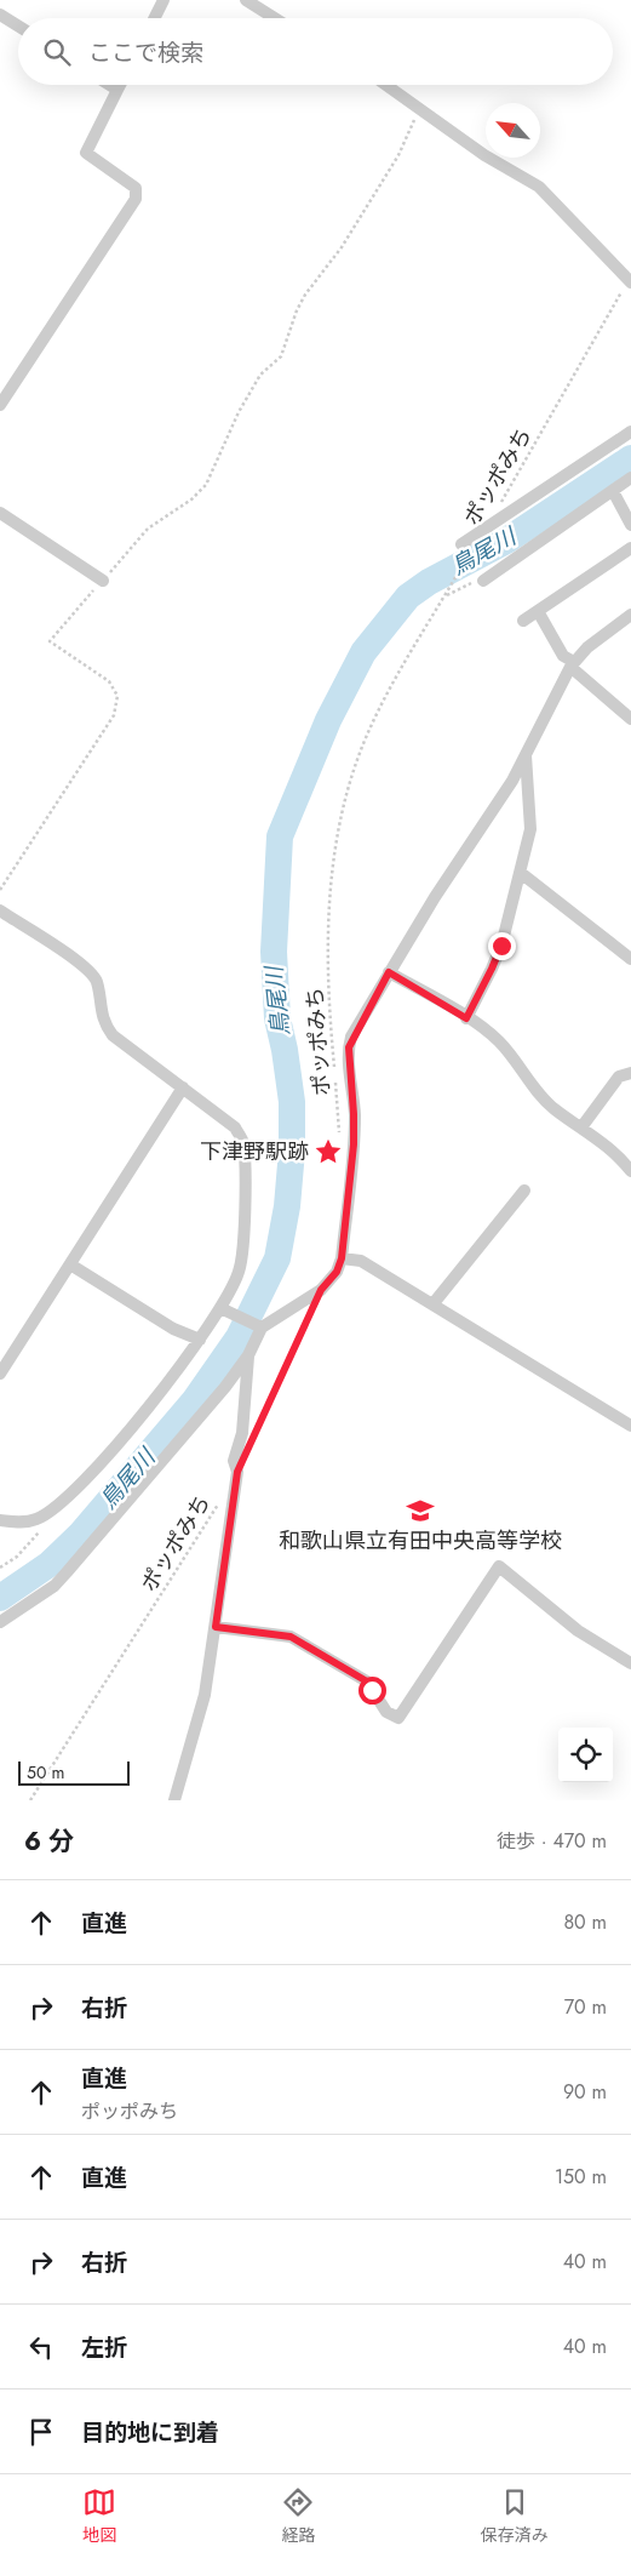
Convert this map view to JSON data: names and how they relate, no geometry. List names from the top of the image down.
{
  "streets": {
    "path": ["ポッポみち"]
  },
  "water": ["鳥尾川"],
  "places": {
    "place": ["下津野駅跡"],
    "school or university": ["和歌山県立有田中央高等学校"]
  },
  "scale_bar": "50 m",
  "north": "top left",
  "page": {
    "search": "ここで検索",
    "scale": "50 m",
    "heading": ["6 分", "徒歩 · 470 m"],
    "list": [
      ["直進", "80 m"],
      ["右折", "70 m"],
      ["直進", "ポッポみち", "90 m"],
      ["直進", "150 m"],
      ["右折", "40 m"],
      ["左折", "40 m"],
      "目的地に到着"
    ],
    "nav": ["地図", "経路", "保存済み"]
  }
}
